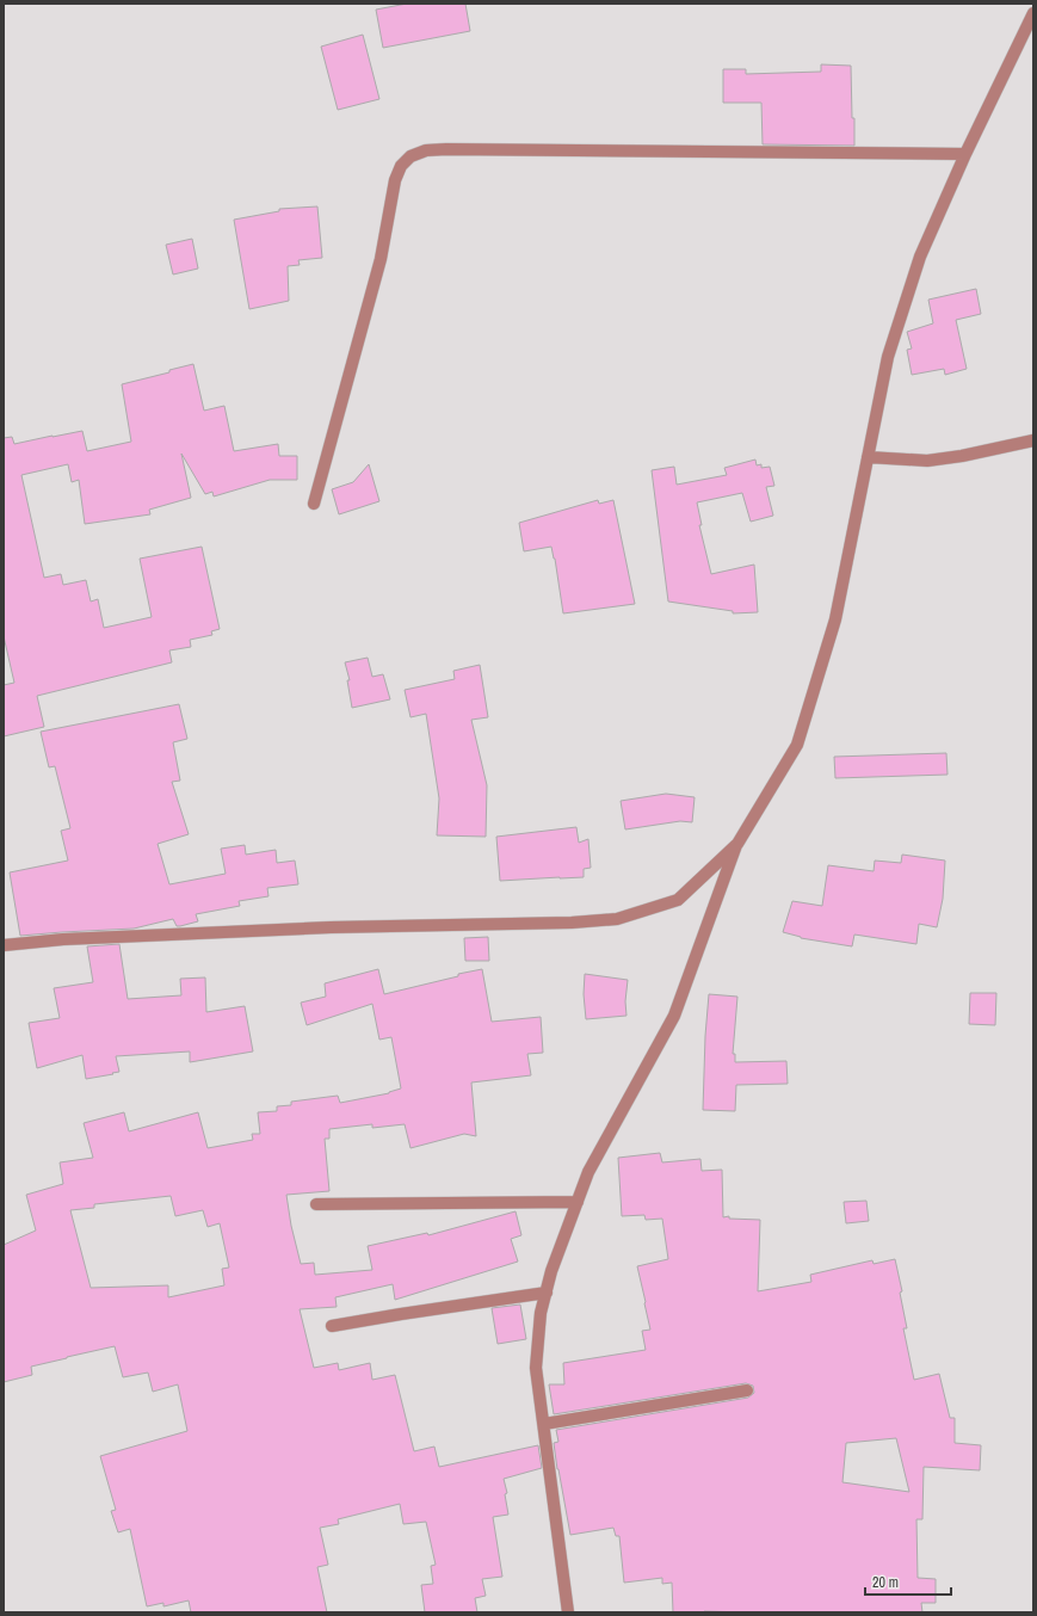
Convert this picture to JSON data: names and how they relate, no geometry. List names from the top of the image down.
{
  "scale_bar": "20 m"
}
